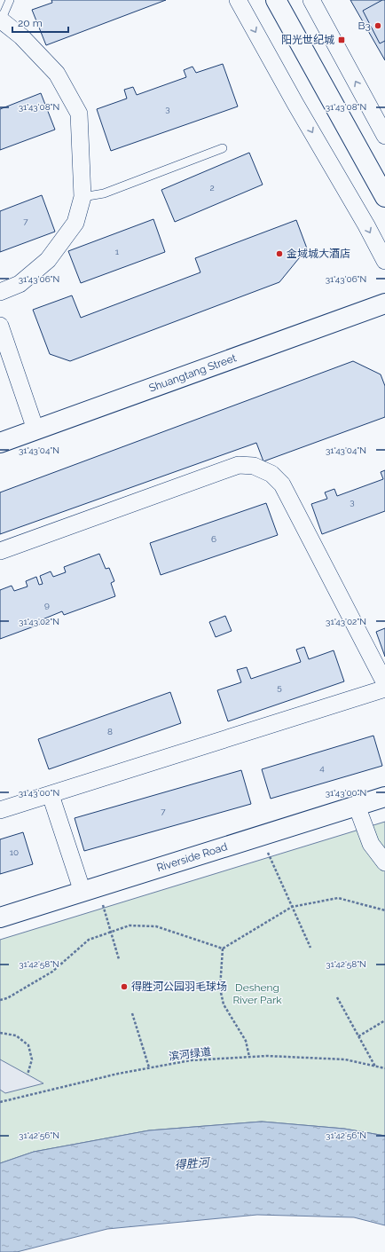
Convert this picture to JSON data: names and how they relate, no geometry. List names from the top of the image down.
{
  "streets": {
    "street": ["Shuangtang Street", "Riverside Road"],
    "path": ["滨河绿道"]
  },
  "water": ["得胜河"],
  "parks": ["Desheng River Park"],
  "places": {
    "other": ["B3", "金域城大酒店", "得胜河公园羽毛球场"],
    "transit": ["阳光世纪城"]
  },
  "house_numbers": [
    "3",
    "2",
    "7",
    "1",
    "3",
    "6",
    "9",
    "5",
    "8",
    "4",
    "7",
    "10"
  ],
  "scale_bar": "20 m",
  "coordinates": [
    "31°43'08\"N",
    "31°43'06\"N",
    "31°43'04\"N",
    "31°43'02\"N",
    "31°43'00\"N",
    "31°42'58\"N",
    "31°42'56\"N"
  ]
}
